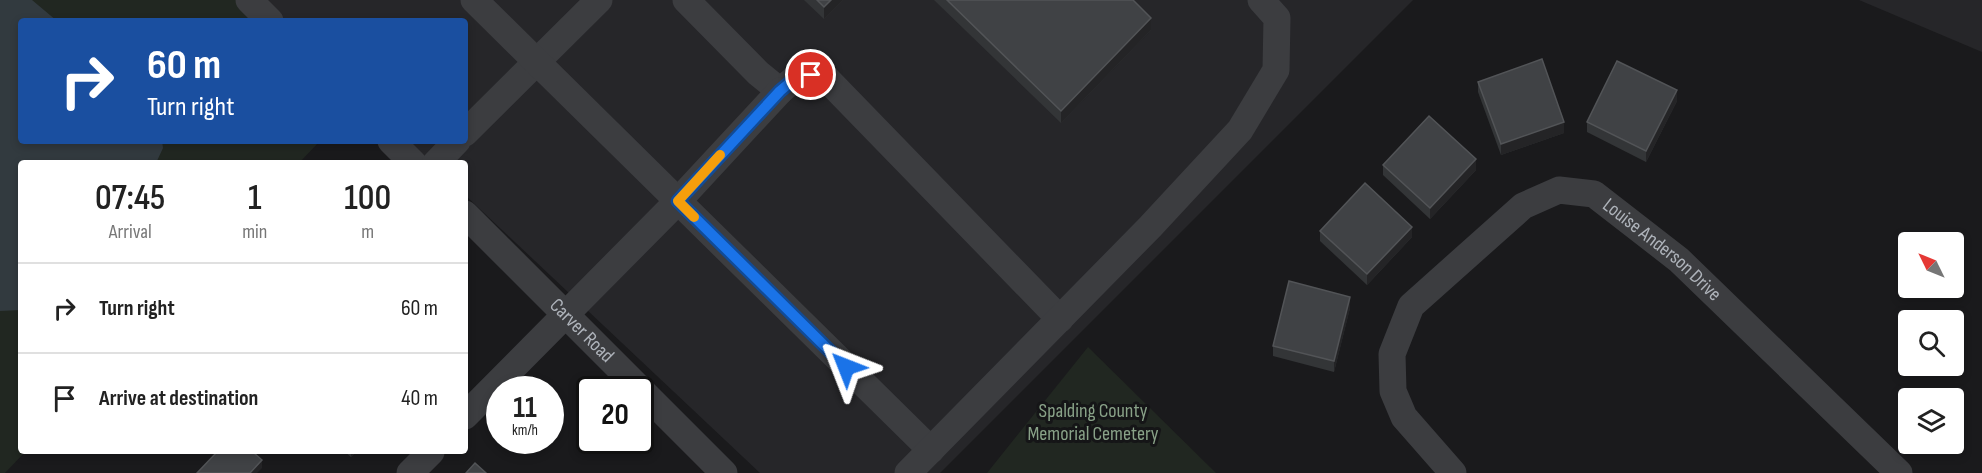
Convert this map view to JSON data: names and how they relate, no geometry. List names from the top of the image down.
{
  "streets": {
    "street": ["Louise Anderson Drive", "Carver Road"]
  },
  "parks": ["Spalding County Memorial Cemetery"],
  "north": "top left",
  "page": {
    "turn": ["60 m", "Turn right"],
    "eta": [
      "07:45",
      "Arrival",
      "1",
      "min",
      "100",
      "m"
    ],
    "list": [
      {
        "name": "Turn right",
        "value": "60 m"
      },
      {
        "name": "Arrive at destination",
        "value": "40 m"
      }
    ],
    "speed": "11 km/h",
    "limit": "20"
  }
}
